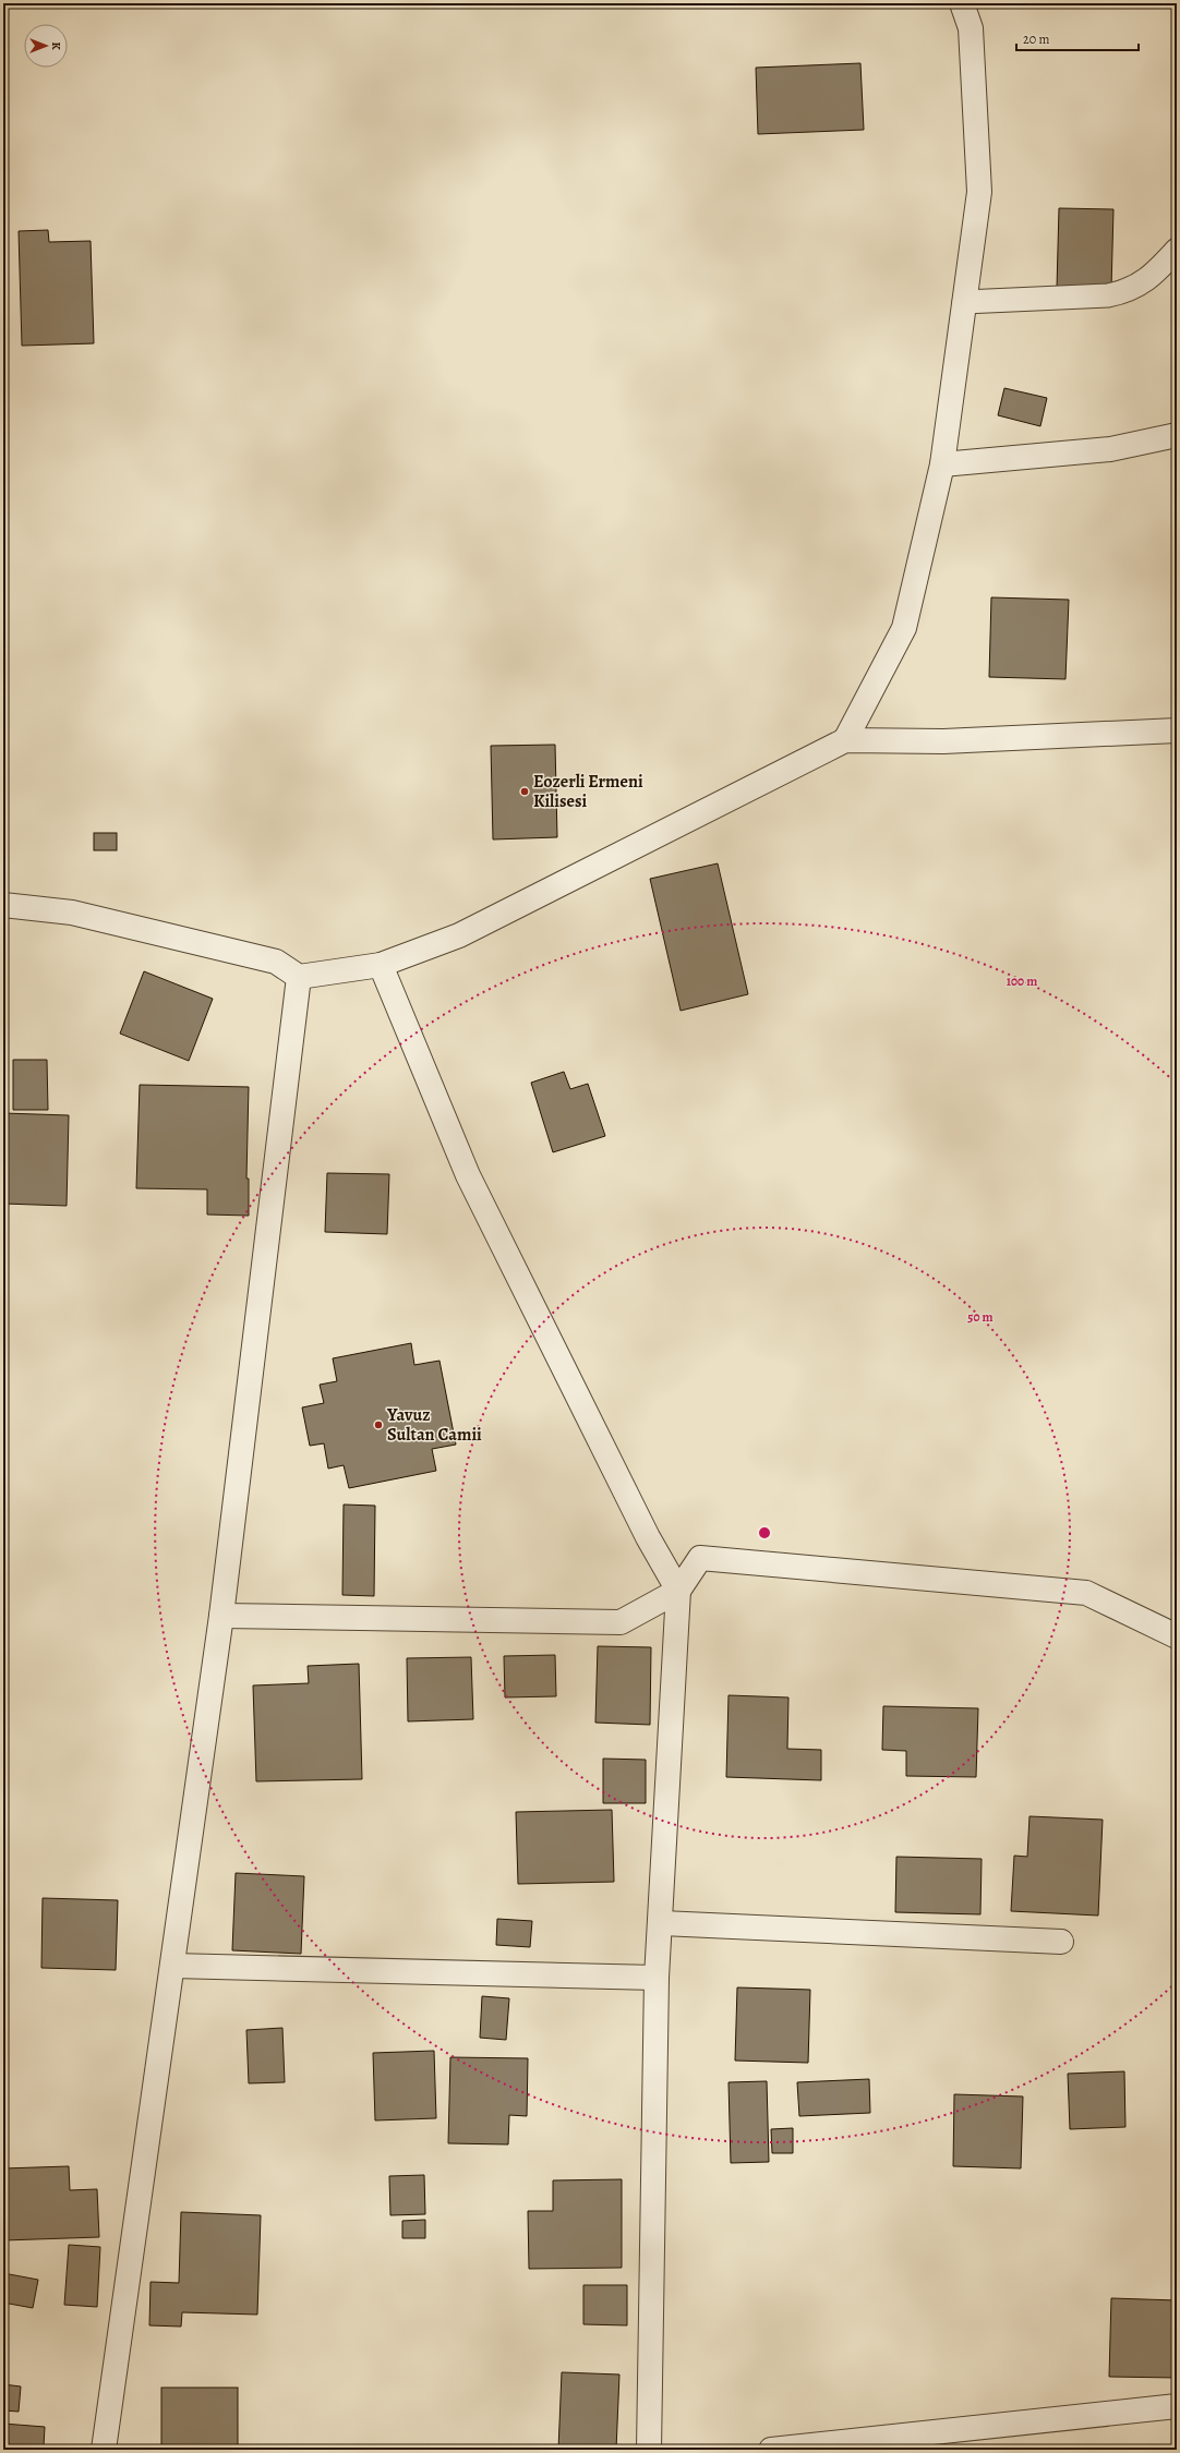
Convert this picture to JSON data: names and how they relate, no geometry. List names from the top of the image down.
{
  "places": ["Eozerli Ermeni Kilisesi", "Yavuz Sultan Camii"],
  "scale_bar": "20 m",
  "north": "right",
  "rings": ["100 m", "50 m"]
}
